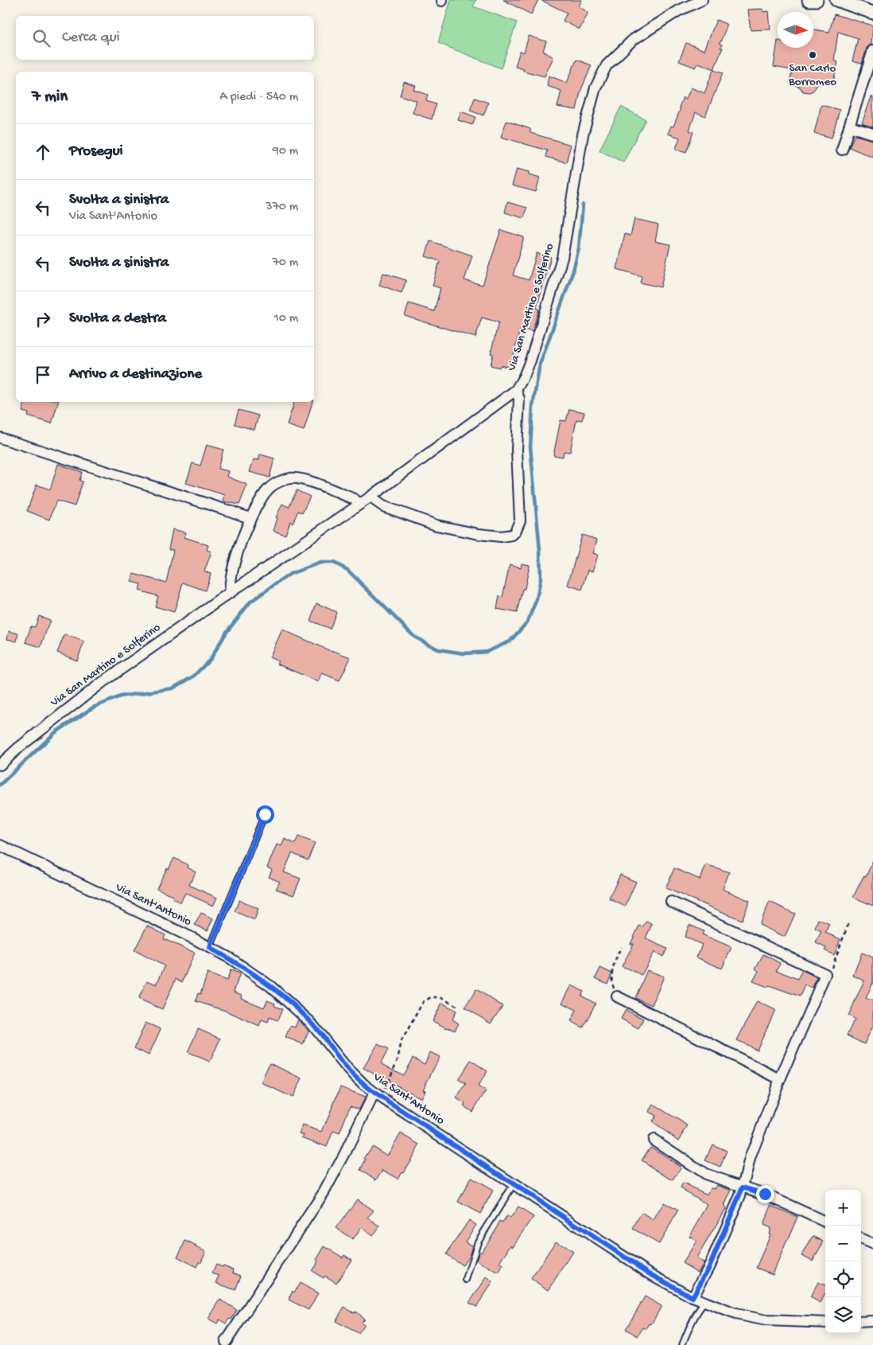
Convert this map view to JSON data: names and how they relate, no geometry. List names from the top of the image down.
{
  "streets": {
    "street": ["Via San Martino e Solferino", "Via Sant'Antonio"]
  },
  "places": ["San Carlo Borromeo"],
  "north": "right",
  "page": {
    "search": "Cerca qui",
    "heading": ["7 min", "A piedi · 540 m"],
    "list": [
      ["Prosegui", "90 m"],
      ["Svolta a sinistra", "Via Sant'Antonio", "370 m"],
      ["Svolta a sinistra", "70 m"],
      ["Svolta a destra", "10 m"],
      "Arrivo a destinazione"
    ],
    "map_buttons": ["+", "−"]
  }
}
